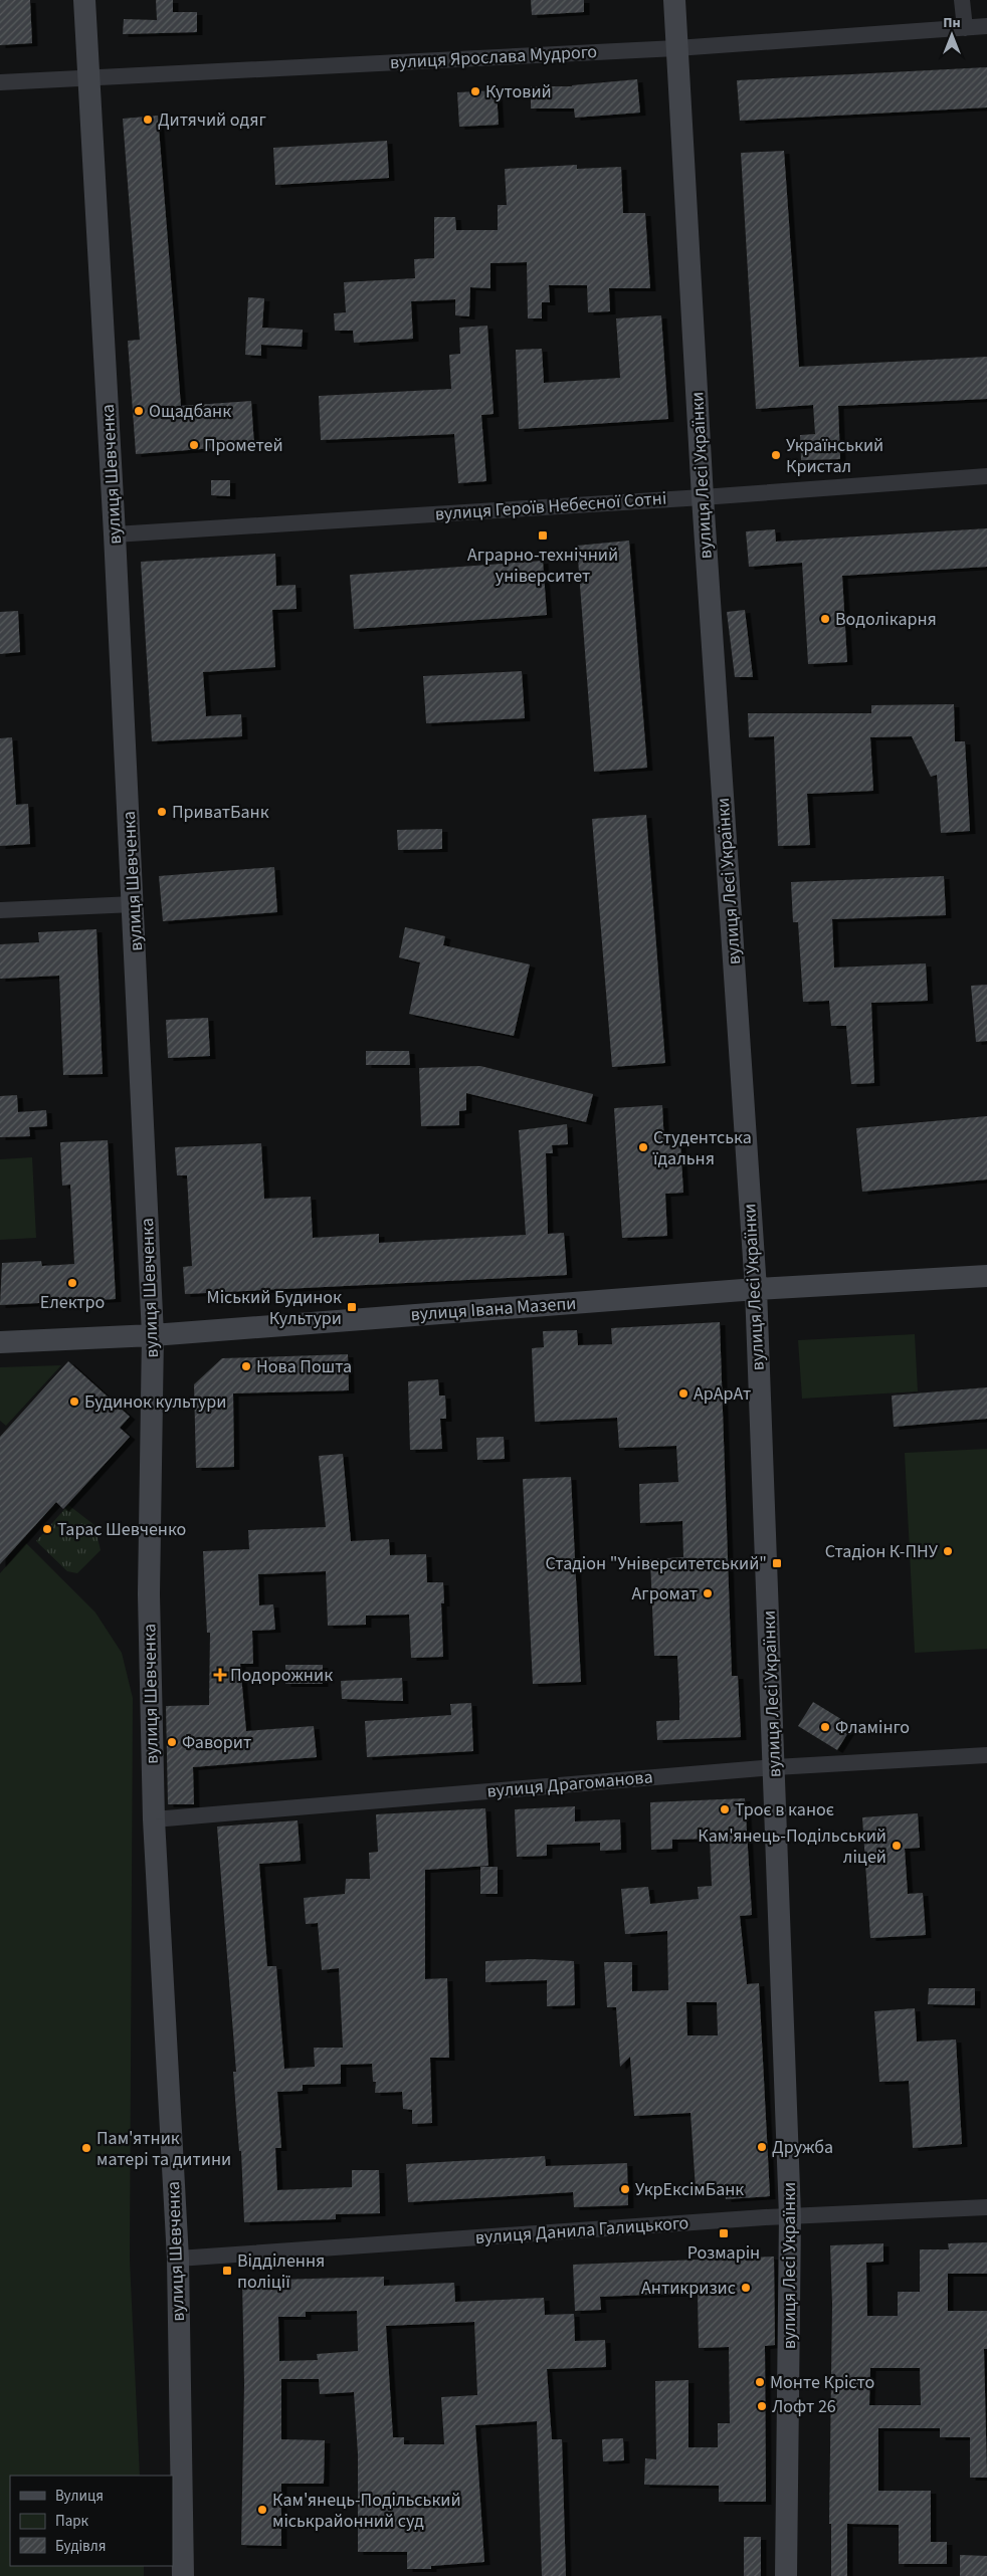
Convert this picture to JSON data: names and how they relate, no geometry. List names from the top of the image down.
{
  "streets": {
    "street": [
      "вулиця Ярослава Мудрого",
      "вулиця Шевченка",
      "вулиця Лесі Українки",
      "вулиця Героїв Небесної Сотні",
      "вулиця Івана Мазепи",
      "вулиця Драгоманова",
      "вулиця Данила Галицького"
    ]
  },
  "crossings": [
    ["вулиця Ярослава Мудрого", "вулиця Шевченка"],
    ["вулиця Ярослава Мудрого", "вулиця Лесі Українки"],
    ["вулиця Шевченка", "вулиця Героїв Небесної Сотні"],
    ["вулиця Шевченка", "вулиця Івана Мазепи"],
    ["вулиця Шевченка", "вулиця Драгоманова"],
    ["вулиця Шевченка", "вулиця Данила Галицького"],
    ["вулиця Лесі Українки", "вулиця Героїв Небесної Сотні"],
    ["вулиця Лесі Українки", "вулиця Івана Мазепи"],
    ["вулиця Лесі Українки", "вулиця Драгоманова"],
    ["вулиця Лесі Українки", "вулиця Данила Галицького"]
  ],
  "places": {
    "other": [
      "Кутовий",
      "Дитячий одяг",
      "Ощадбанк",
      "Прометей",
      "Український Кристал",
      "Водолікарня",
      "ПриватБанк",
      "Студентська їдальня",
      "Електро",
      "Нова Пошта",
      "АрАрАт",
      "Будинок культури",
      "Тарас Шевченко",
      "Стадіон К-ПНУ",
      "Агромат",
      "Фламінго",
      "Фаворит",
      "Троє в каноє",
      "Кам'янець-Подільський ліцей",
      "Дружба",
      "Пам'ятник матері та дитини",
      "УкрЕксімБанк",
      "Антикризис",
      "Монте Крісто",
      "Лофт 26",
      "Кам'янець-Подільський міськрайонний суд"
    ],
    "transit": [
      "Аграрно-технічний університет",
      "Міський Будинок Культури",
      "Стадіон \"Університетський\"",
      "Розмарін",
      "Відділення поліції"
    ],
    "health": ["Подорожник"]
  },
  "legend": ["Вулиця", "Парк", "Будівля"],
  "north": "top"
}
